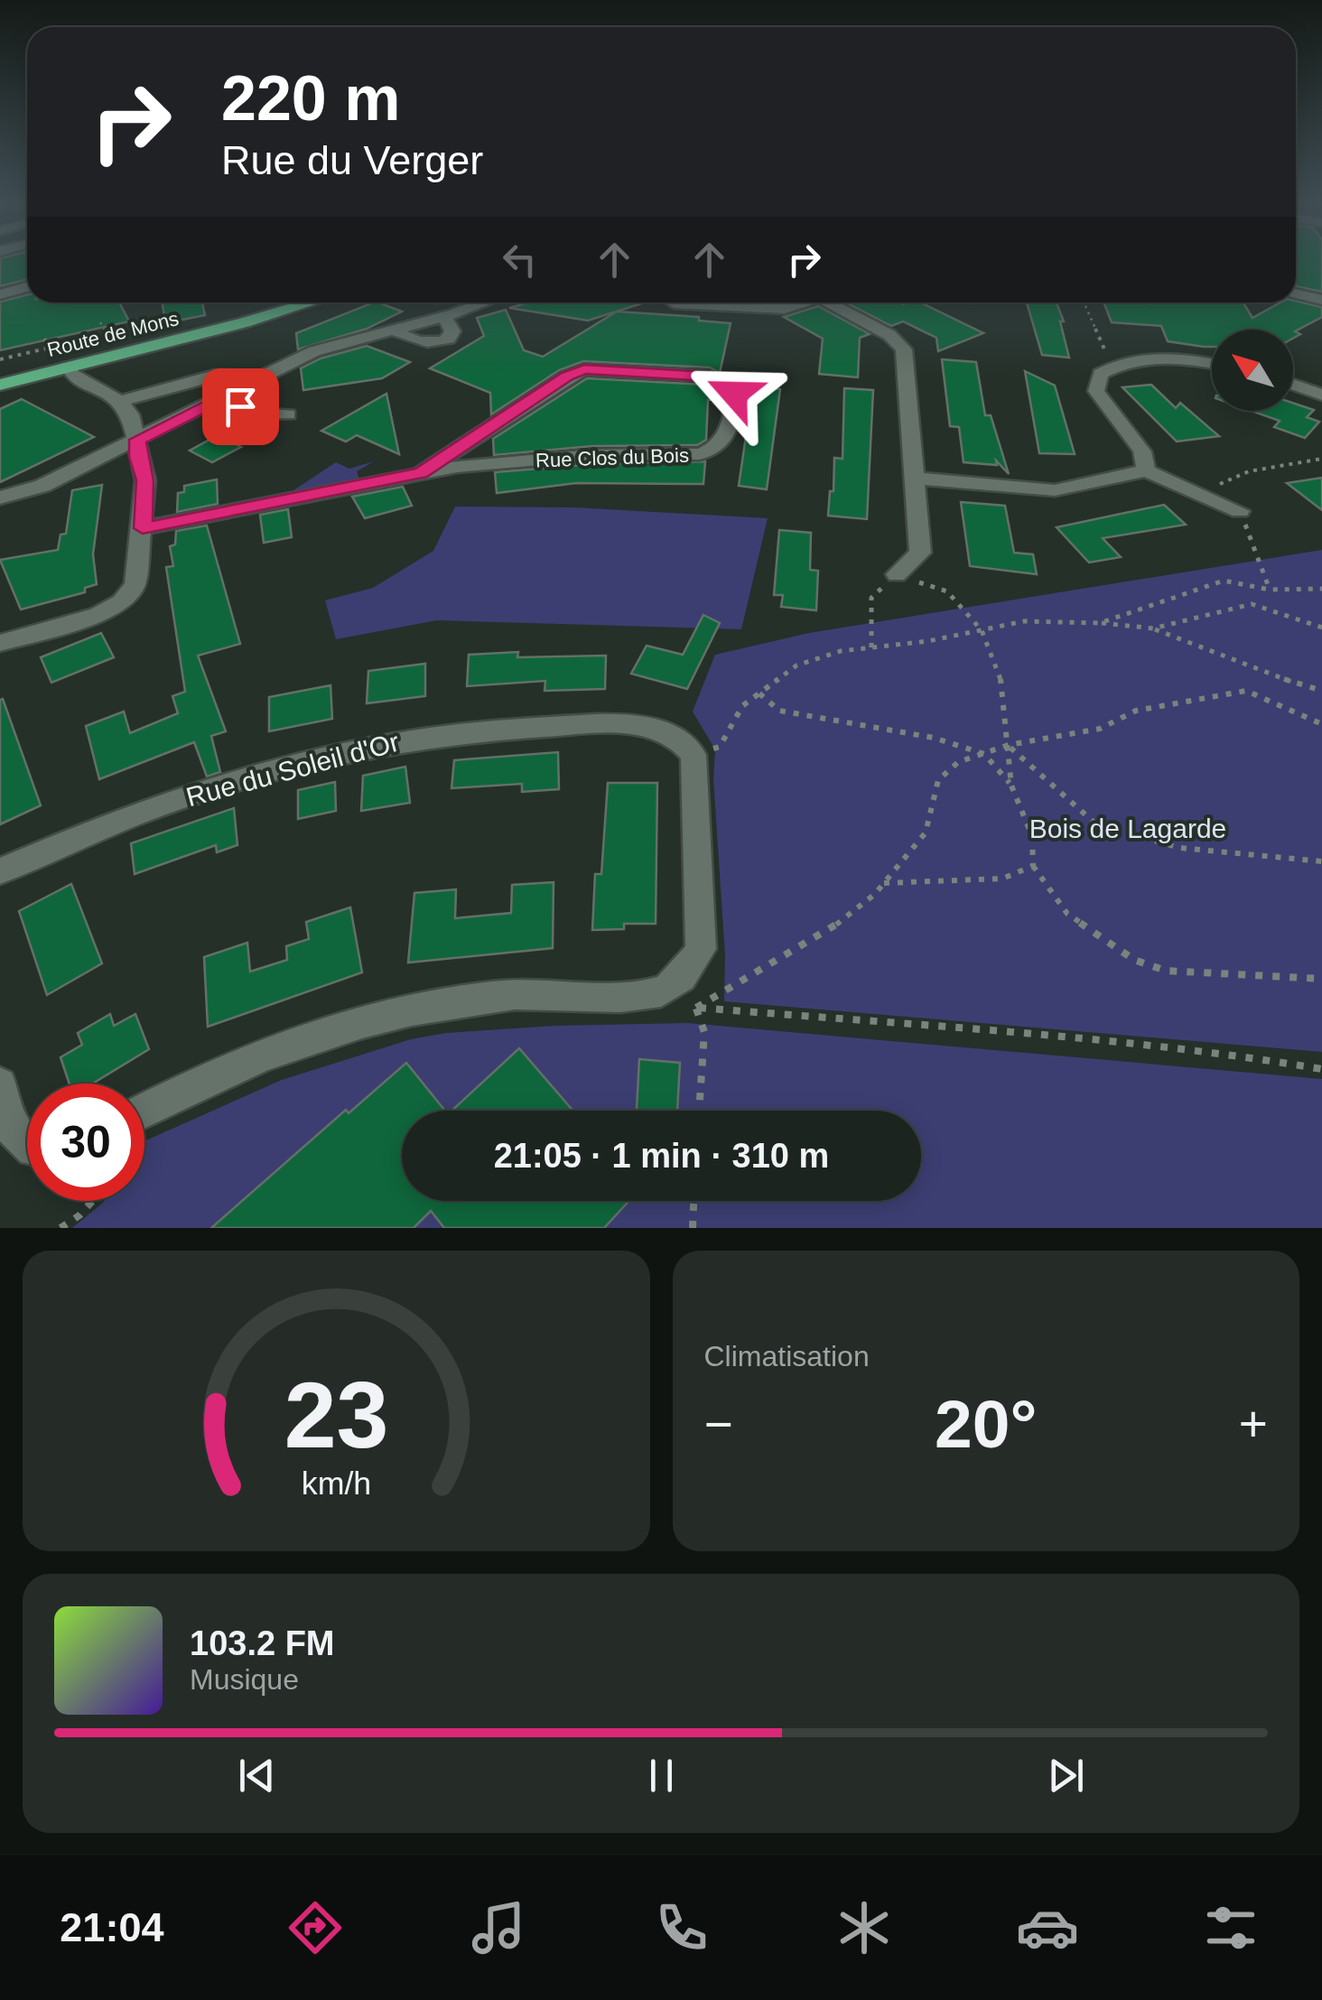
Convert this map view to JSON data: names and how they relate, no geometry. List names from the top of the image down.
{
  "streets": {
    "main road": ["Route de Mons"],
    "street": ["Rue Clos du Bois", "Rue du Soleil d'Or"]
  },
  "parks": ["Bois de Lagarde"],
  "north": "top left",
  "page": {
    "turn": ["220 m", "Rue du Verger"],
    "limit": "30",
    "trip": "21:05 · 1 min · 310 m",
    "tile": "Climatisation",
    "heat": ["−", "20°", "+"],
    "song": ["103.2 FM", "Musique"],
    "tabs": "21:04",
    "gauge": ["23", "km/h"]
  }
}
